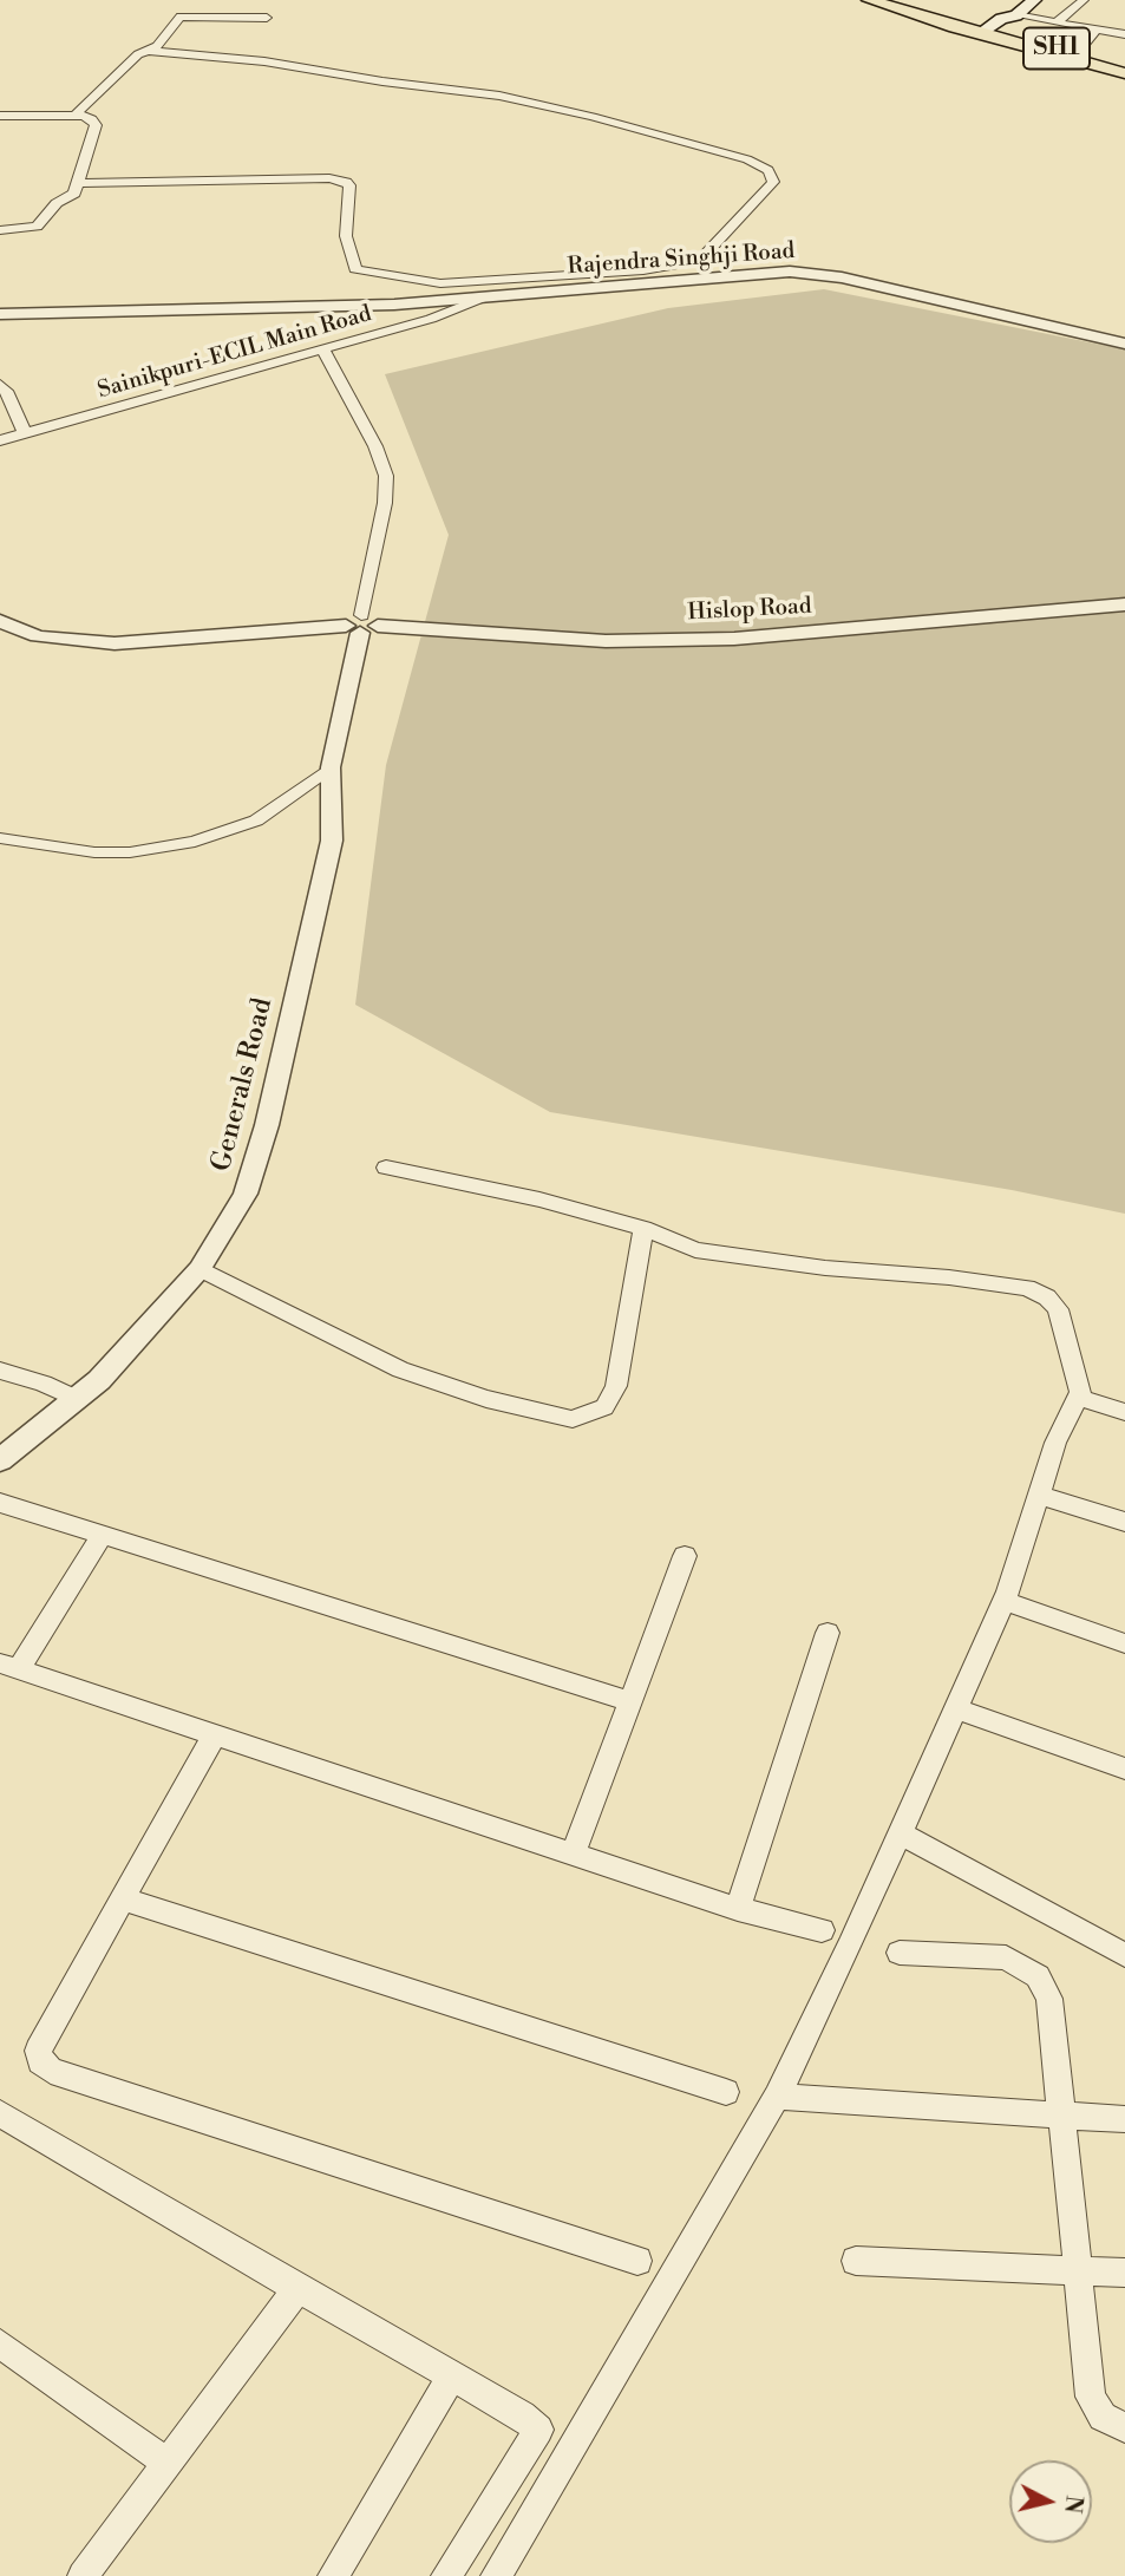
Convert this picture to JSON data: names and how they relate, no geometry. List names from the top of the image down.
{
  "streets": {
    "main road": ["SH1"],
    "street": [
      "Rajendra Singhji Road",
      "Sainikpuri-ECIL Main Road",
      "Hislop Road",
      "Generals Road"
    ]
  },
  "crossings": [
    ["Rajendra Singhji Road", "Sainikpuri-ECIL Main Road"],
    ["Hislop Road", "Generals Road"]
  ],
  "north": "right"
}
